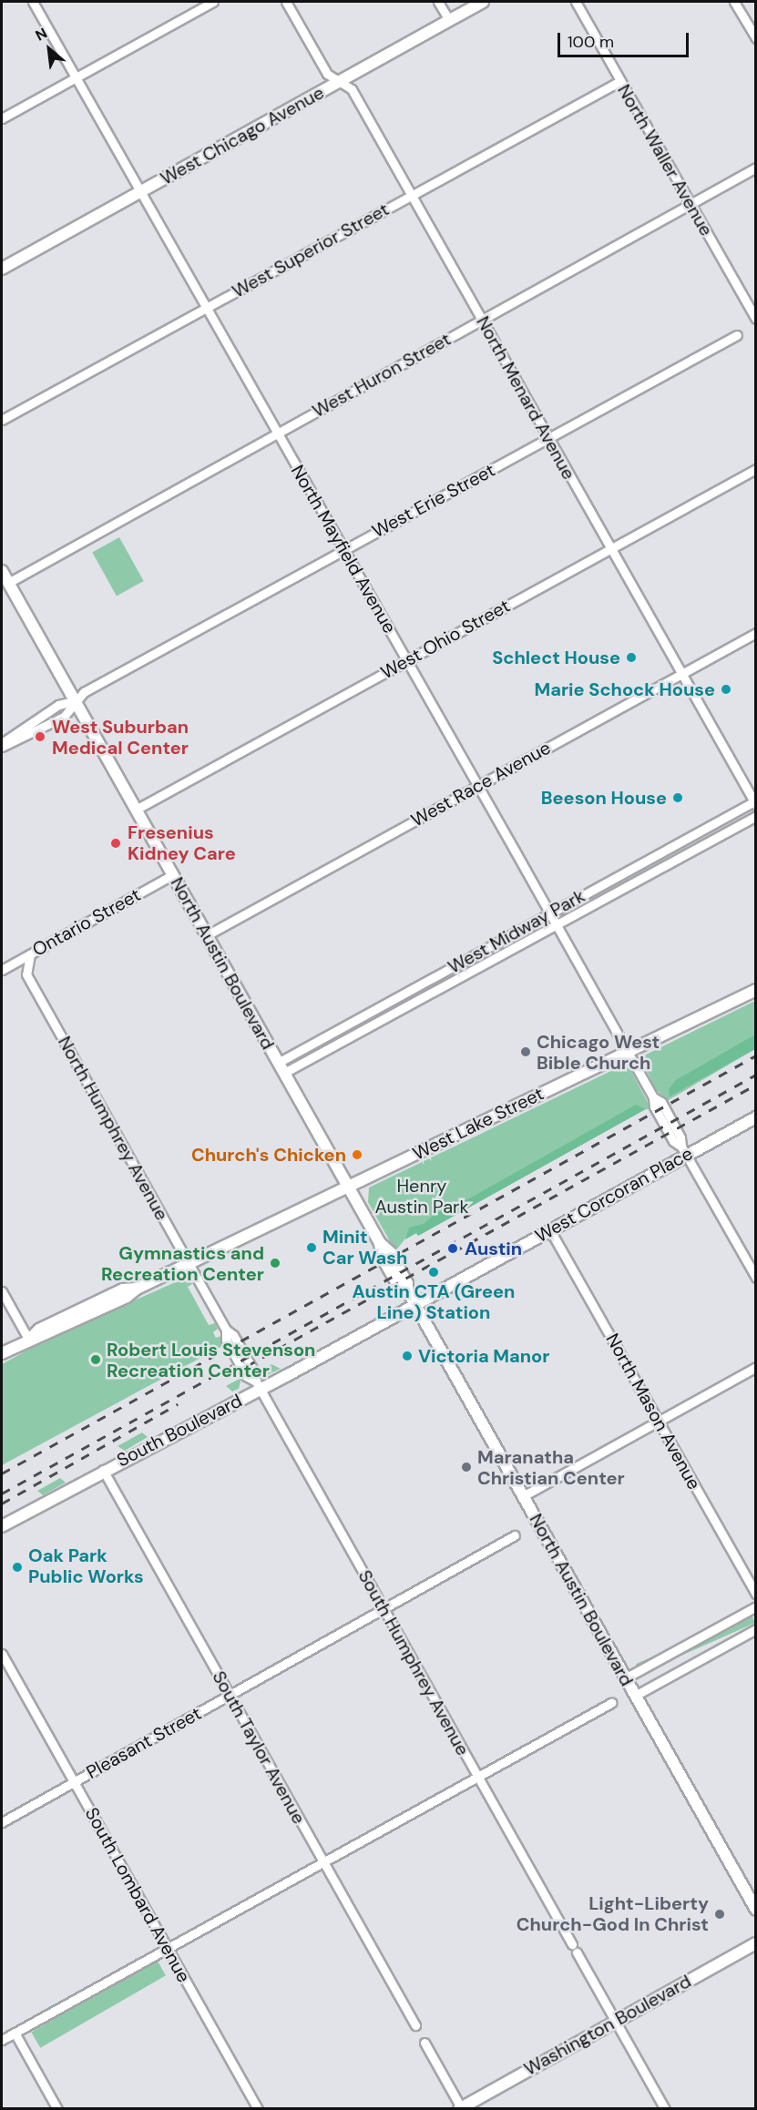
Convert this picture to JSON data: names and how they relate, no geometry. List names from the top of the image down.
{
  "streets": {
    "street": [
      "West Chicago Avenue",
      "North Waller Avenue",
      "West Superior Street",
      "West Huron Street",
      "North Menard Avenue",
      "West Erie Street",
      "North Mayfield Avenue",
      "West Ohio Street",
      "West Race Avenue",
      "Ontario Street",
      "West Midway Park",
      "North Austin Boulevard",
      "West Lake Street",
      "North Humphrey Avenue",
      "West Corcoran Place",
      "North Mason Avenue",
      "South Boulevard",
      "South Humphrey Avenue",
      "Pleasant Street",
      "South Taylor Avenue",
      "South Lombard Avenue",
      "Washington Boulevard"
    ]
  },
  "crossings": [
    ["West Chicago Avenue", "North Menard Avenue"],
    ["West Chicago Avenue", "North Mayfield Avenue"],
    ["North Waller Avenue", "West Superior Street"],
    ["North Waller Avenue", "West Huron Street"],
    ["West Superior Street", "North Menard Avenue"],
    ["West Superior Street", "North Mayfield Avenue"],
    ["West Huron Street", "North Menard Avenue"],
    ["West Huron Street", "North Mayfield Avenue"],
    ["West Huron Street", "North Austin Boulevard"],
    ["North Menard Avenue", "West Erie Street"],
    ["North Menard Avenue", "West Ohio Street"],
    ["North Menard Avenue", "West Race Avenue"],
    ["North Menard Avenue", "West Midway Park"],
    ["West Erie Street", "North Mayfield Avenue"],
    ["West Erie Street", "North Austin Boulevard"],
    ["North Mayfield Avenue", "West Ohio Street"],
    ["North Mayfield Avenue", "West Race Avenue"],
    ["North Mayfield Avenue", "West Midway Park"],
    ["North Mayfield Avenue", "West Lake Street"],
    ["North Mayfield Avenue", "West Corcoran Place"],
    ["West Ohio Street", "North Austin Boulevard"],
    ["West Race Avenue", "North Austin Boulevard"],
    ["Ontario Street", "North Austin Boulevard"],
    ["Ontario Street", "North Humphrey Avenue"],
    ["West Midway Park", "North Austin Boulevard"],
    ["North Austin Boulevard", "West Lake Street"],
    ["North Austin Boulevard", "West Corcoran Place"],
    ["North Austin Boulevard", "South Boulevard"],
    ["West Lake Street", "North Humphrey Avenue"],
    ["North Humphrey Avenue", "South Boulevard"],
    ["North Humphrey Avenue", "South Humphrey Avenue"],
    ["West Corcoran Place", "North Mason Avenue"],
    ["West Corcoran Place", "South Boulevard"],
    ["South Boulevard", "South Humphrey Avenue"],
    ["South Boulevard", "South Taylor Avenue"],
    ["South Humphrey Avenue", "Pleasant Street"],
    ["Pleasant Street", "South Taylor Avenue"],
    ["Pleasant Street", "South Lombard Avenue"]
  ],
  "parks": ["Henry Austin Park"],
  "places": [
    "Schlect House",
    "Marie Schock House",
    "West Suburban Medical Center",
    "Beeson House",
    "Fresenius Kidney Care",
    "Chicago West Bible Church",
    "Church's Chicken",
    "Minit Car Wash",
    "Austin",
    "Gymnastics and Recreation Center",
    "Austin CTA (Green Line) Station",
    "Victoria Manor",
    "Robert Louis Stevenson Recreation Center",
    "Maranatha Christian Center",
    "Oak Park Public Works",
    "Light-Liberty Church-God In Christ"
  ],
  "scale_bar": "100 m",
  "north": "top left"
}
